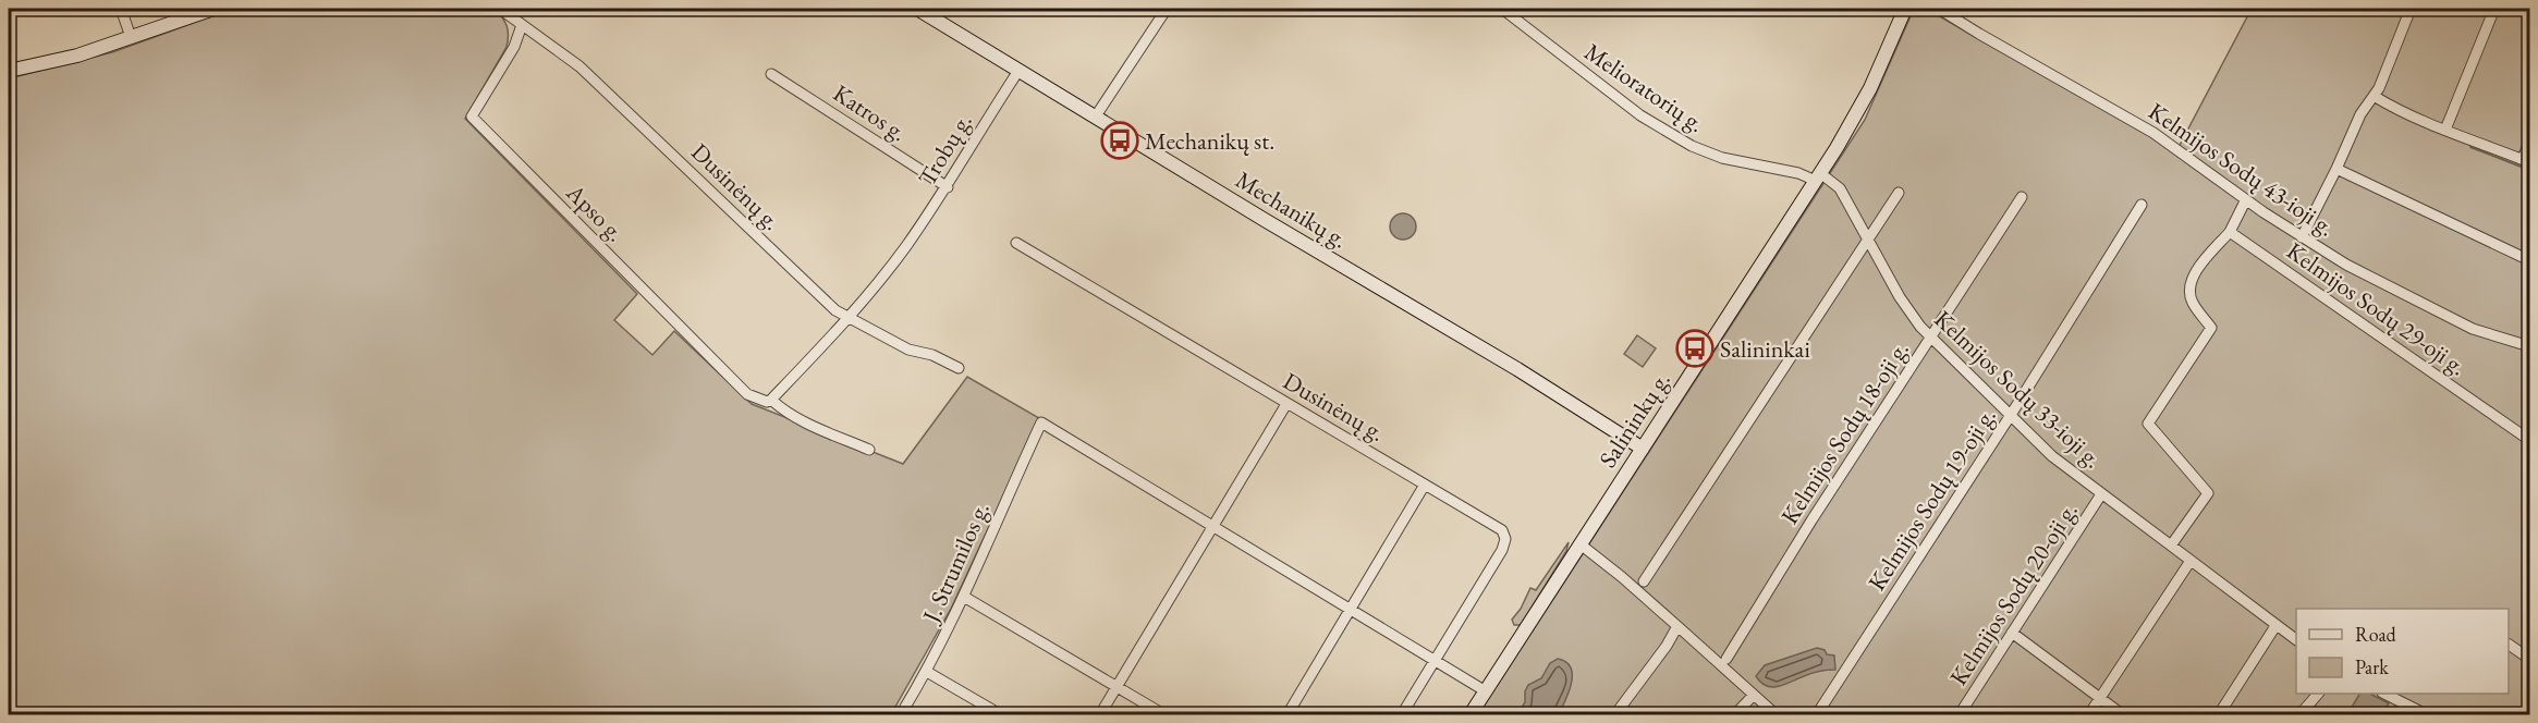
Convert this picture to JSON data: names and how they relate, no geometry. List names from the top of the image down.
{
  "streets": {
    "main road": ["Mechanikų g.", "Salininkų g."],
    "street": [
      "Melioratorių g.",
      "Katros g.",
      "Trobų g.",
      "Kelmijos Sodų 43-ioji g.",
      "Dusinėnų g.",
      "Apso g.",
      "Kelmijos Sodų 29-oji g.",
      "Kelmijos Sodų 33-ioji g.",
      "Kelmijos Sodų 18-oji g.",
      "Kelmijos Sodų 19-oji g.",
      "J. Strumilos g.",
      "Kelmijos Sodų 20-oji g."
    ]
  },
  "crossings": [
    ["Melioratorių g.", "Kelmijos Sodų 33-ioji g."],
    ["Melioratorių g.", "Salininkų g."],
    ["Katros g.", "Trobų g."],
    ["Trobų g.", "Dusinėnų g."],
    ["Trobų g.", "Mechanikų g."],
    ["Dusinėnų g.", "Apso g."],
    ["Mechanikų g.", "Salininkų g."],
    ["Kelmijos Sodų 33-ioji g.", "Salininkų g."],
    ["Kelmijos Sodų 33-ioji g.", "Kelmijos Sodų 18-oji g."],
    ["Kelmijos Sodų 33-ioji g.", "Kelmijos Sodų 19-oji g."],
    ["Kelmijos Sodų 33-ioji g.", "Kelmijos Sodų 20-oji g."]
  ],
  "places": {
    "bus stop": ["Mechanikų st.", "Salininkai"]
  },
  "legend": ["Road", "Park"]
}
